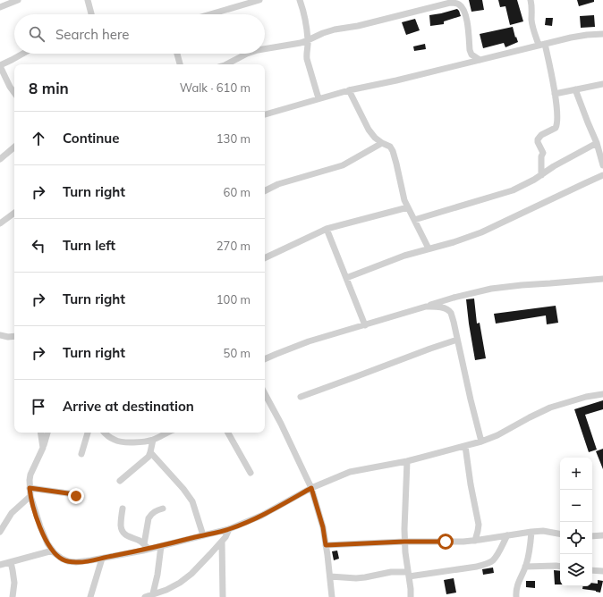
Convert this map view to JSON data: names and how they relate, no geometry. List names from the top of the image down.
{
  "page": {
    "search": "Search here",
    "heading": ["8 min", "Walk · 610 m"],
    "list": [
      ["Continue", "130 m"],
      ["Turn right", "60 m"],
      ["Turn left", "270 m"],
      ["Turn right", "100 m"],
      ["Turn right", "50 m"],
      "Arrive at destination"
    ],
    "map_buttons": ["+", "−"]
  }
}
